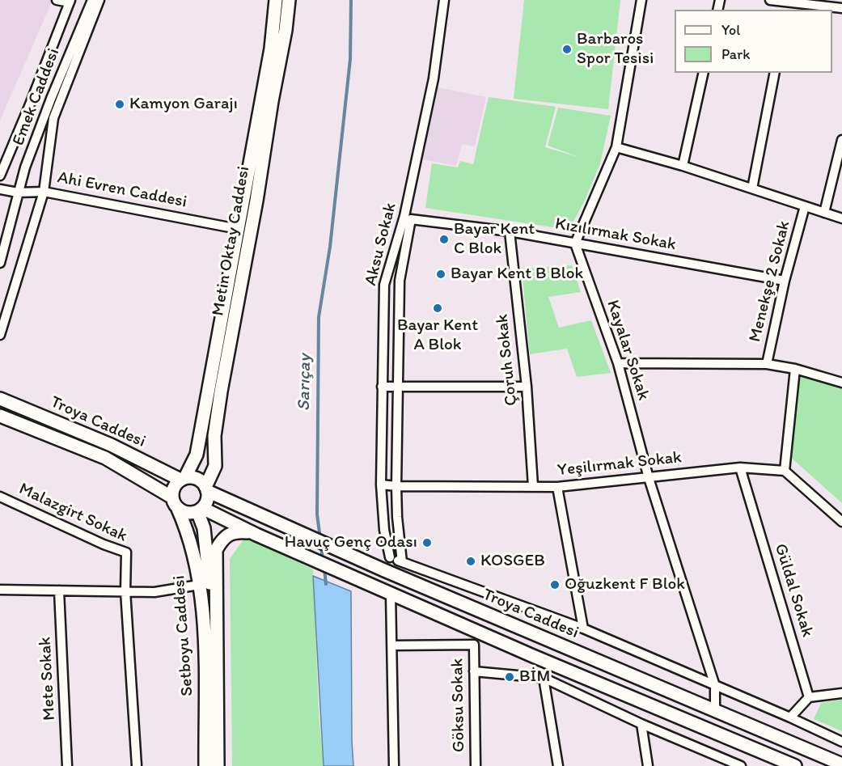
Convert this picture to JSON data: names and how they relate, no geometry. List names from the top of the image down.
{
  "streets": {
    "main road": ["Metin Oktay Caddesi", "Troya Caddesi", "Setboyu Caddesi"],
    "street": [
      "Emek Caddesi",
      "Ahi Evren Caddesi",
      "Kızılırmak Sokak",
      "Aksu Sokak",
      "Menekşe 2 Sokak",
      "Kayalar Sokak",
      "Çoruh Sokak",
      "Yeşilırmak Sokak",
      "Malazgirt Sokak",
      "Güldal Sokak",
      "Mete Sokak",
      "Göksu Sokak"
    ]
  },
  "crossings": [
    ["Emek Caddesi", "Ahi Evren Caddesi"],
    ["Ahi Evren Caddesi", "Metin Oktay Caddesi"],
    ["Kızılırmak Sokak", "Aksu Sokak"],
    ["Kızılırmak Sokak", "Menekşe 2 Sokak"],
    ["Kızılırmak Sokak", "Kayalar Sokak"],
    ["Kızılırmak Sokak", "Çoruh Sokak"],
    ["Metin Oktay Caddesi", "Troya Caddesi"],
    ["Metin Oktay Caddesi", "Setboyu Caddesi"],
    ["Aksu Sokak", "Yeşilırmak Sokak"],
    ["Kayalar Sokak", "Troya Caddesi"],
    ["Kayalar Sokak", "Yeşilırmak Sokak"],
    ["Çoruh Sokak", "Yeşilırmak Sokak"],
    ["Troya Caddesi", "Setboyu Caddesi"],
    ["Yeşilırmak Sokak", "Güldal Sokak"]
  ],
  "water": ["Sarıçay"],
  "places": [
    "Barbaros Spor Tesisi",
    "Kamyon Garajı",
    "Bayar Kent C Blok",
    "Bayar Kent B Blok",
    "Bayar Kent A Blok",
    "Havuç Genç Odası",
    "KOSGEB",
    "Oğuzkent F Blok",
    "BİM"
  ],
  "legend": ["Yol", "Park"]
}
